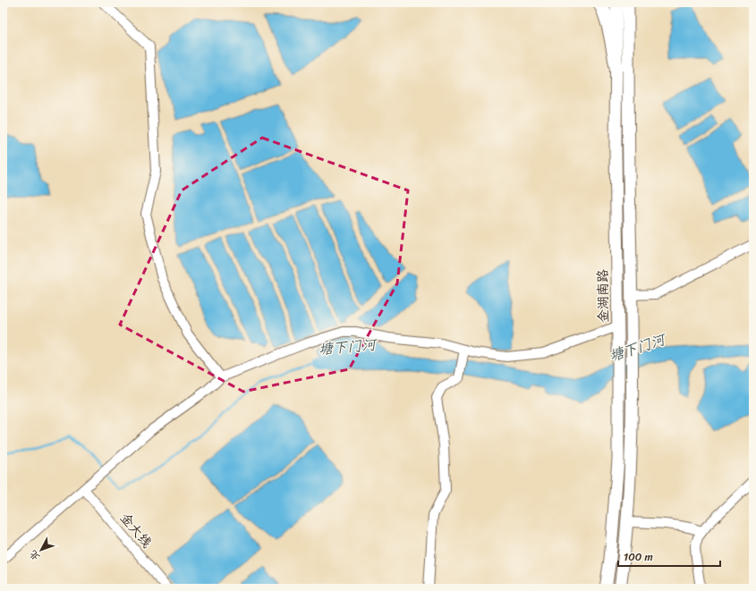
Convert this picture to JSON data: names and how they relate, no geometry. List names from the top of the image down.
{
  "streets": {
    "main road": ["金湖南路"],
    "street": ["金大线"]
  },
  "water": ["塘下门河"],
  "scale_bar": "100 m",
  "north": "bottom left"
}
